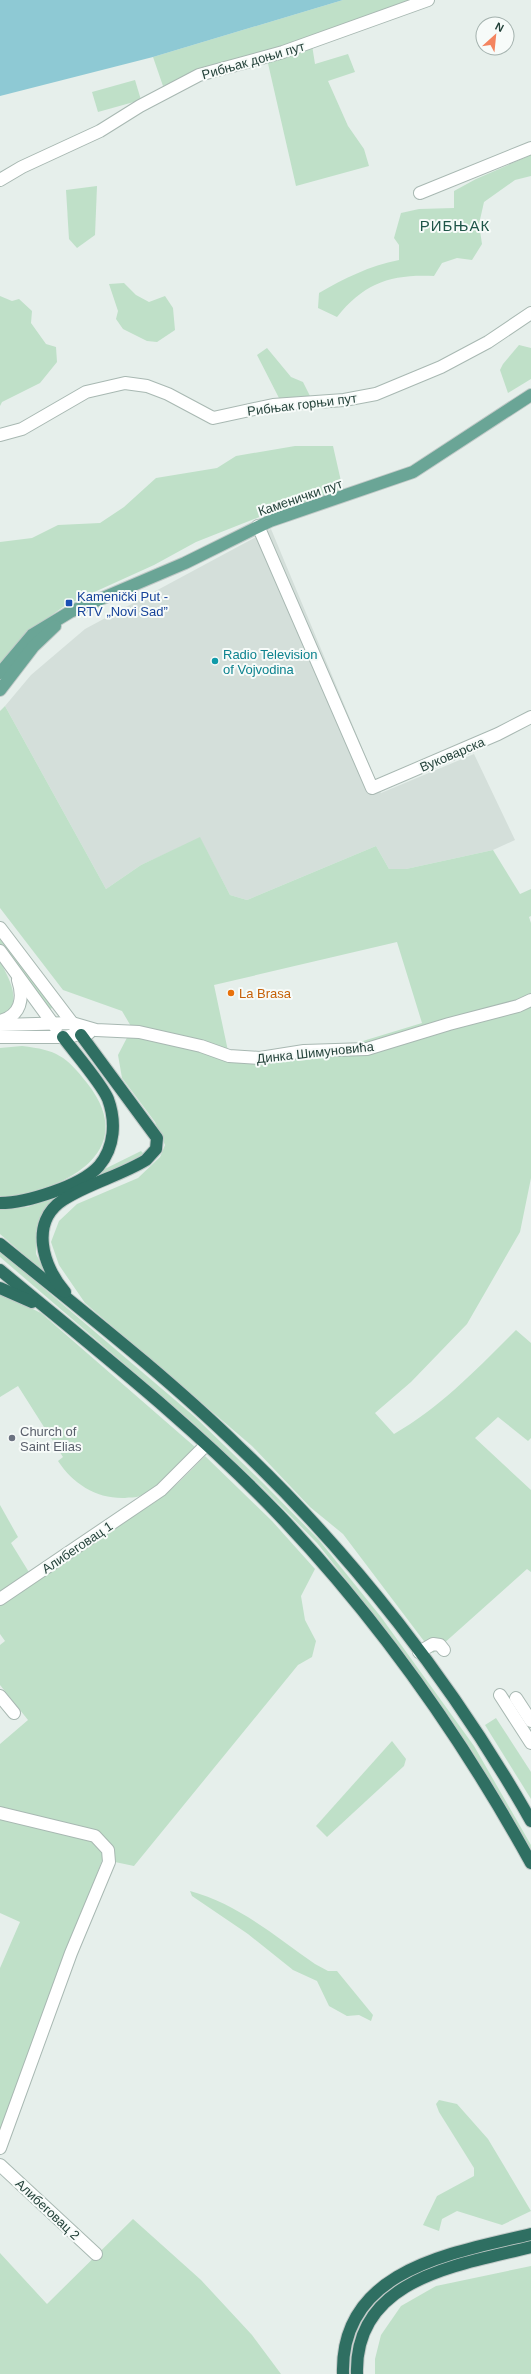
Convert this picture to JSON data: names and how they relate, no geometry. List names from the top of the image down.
{
  "streets": {
    "main road": ["Каменички пут"],
    "street": [
      "Рибњак доњи пут",
      "Рибњак горњи пут",
      "Вуковарска",
      "Динка Шимуновића",
      "Алибеговац 1",
      "Алибеговац 2"
    ]
  },
  "crossings": [
    ["Каменички пут", "Вуковарска"]
  ],
  "districts": ["РИБЊАК"],
  "places": {
    "transit": ["Kamenički Put - RTV „Novi Sad”"],
    "other": ["Radio Television of Vojvodina", "La Brasa", "Church of Saint Elias"]
  },
  "north": "top right"
}
